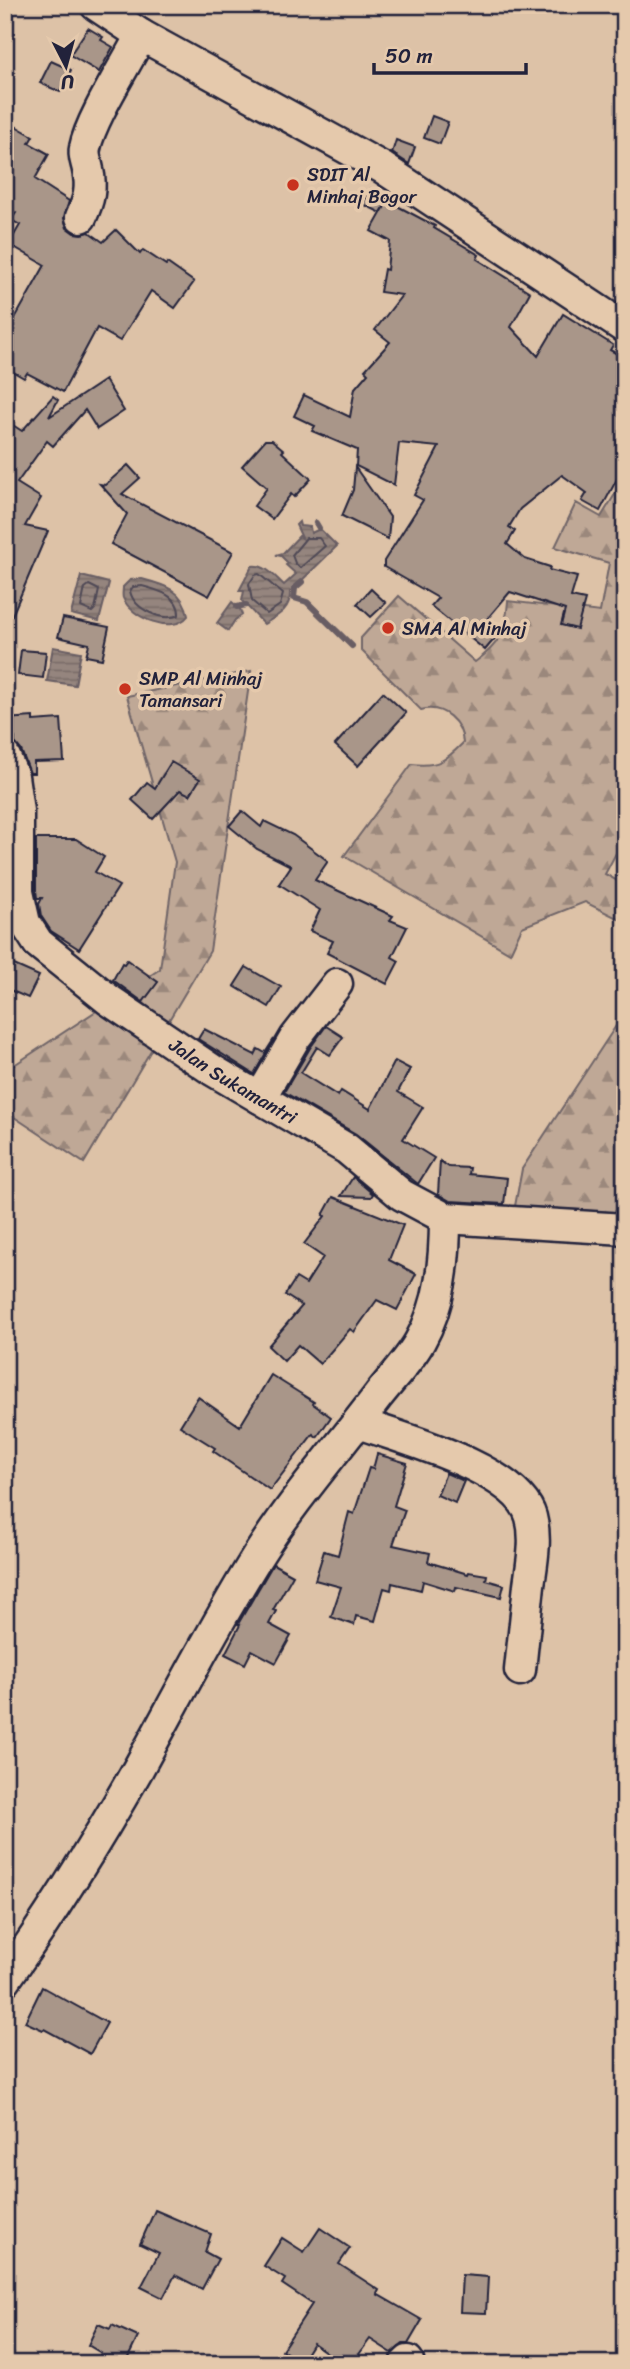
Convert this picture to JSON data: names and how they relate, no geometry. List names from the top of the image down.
{
  "streets": {
    "street": ["Jalan Sukamantri"]
  },
  "places": ["SDIT Al Minhaj Bogor", "SMA Al Minhaj", "SMP Al Minhaj Tamansari"],
  "scale_bar": "50 m",
  "north": "bottom"
}
